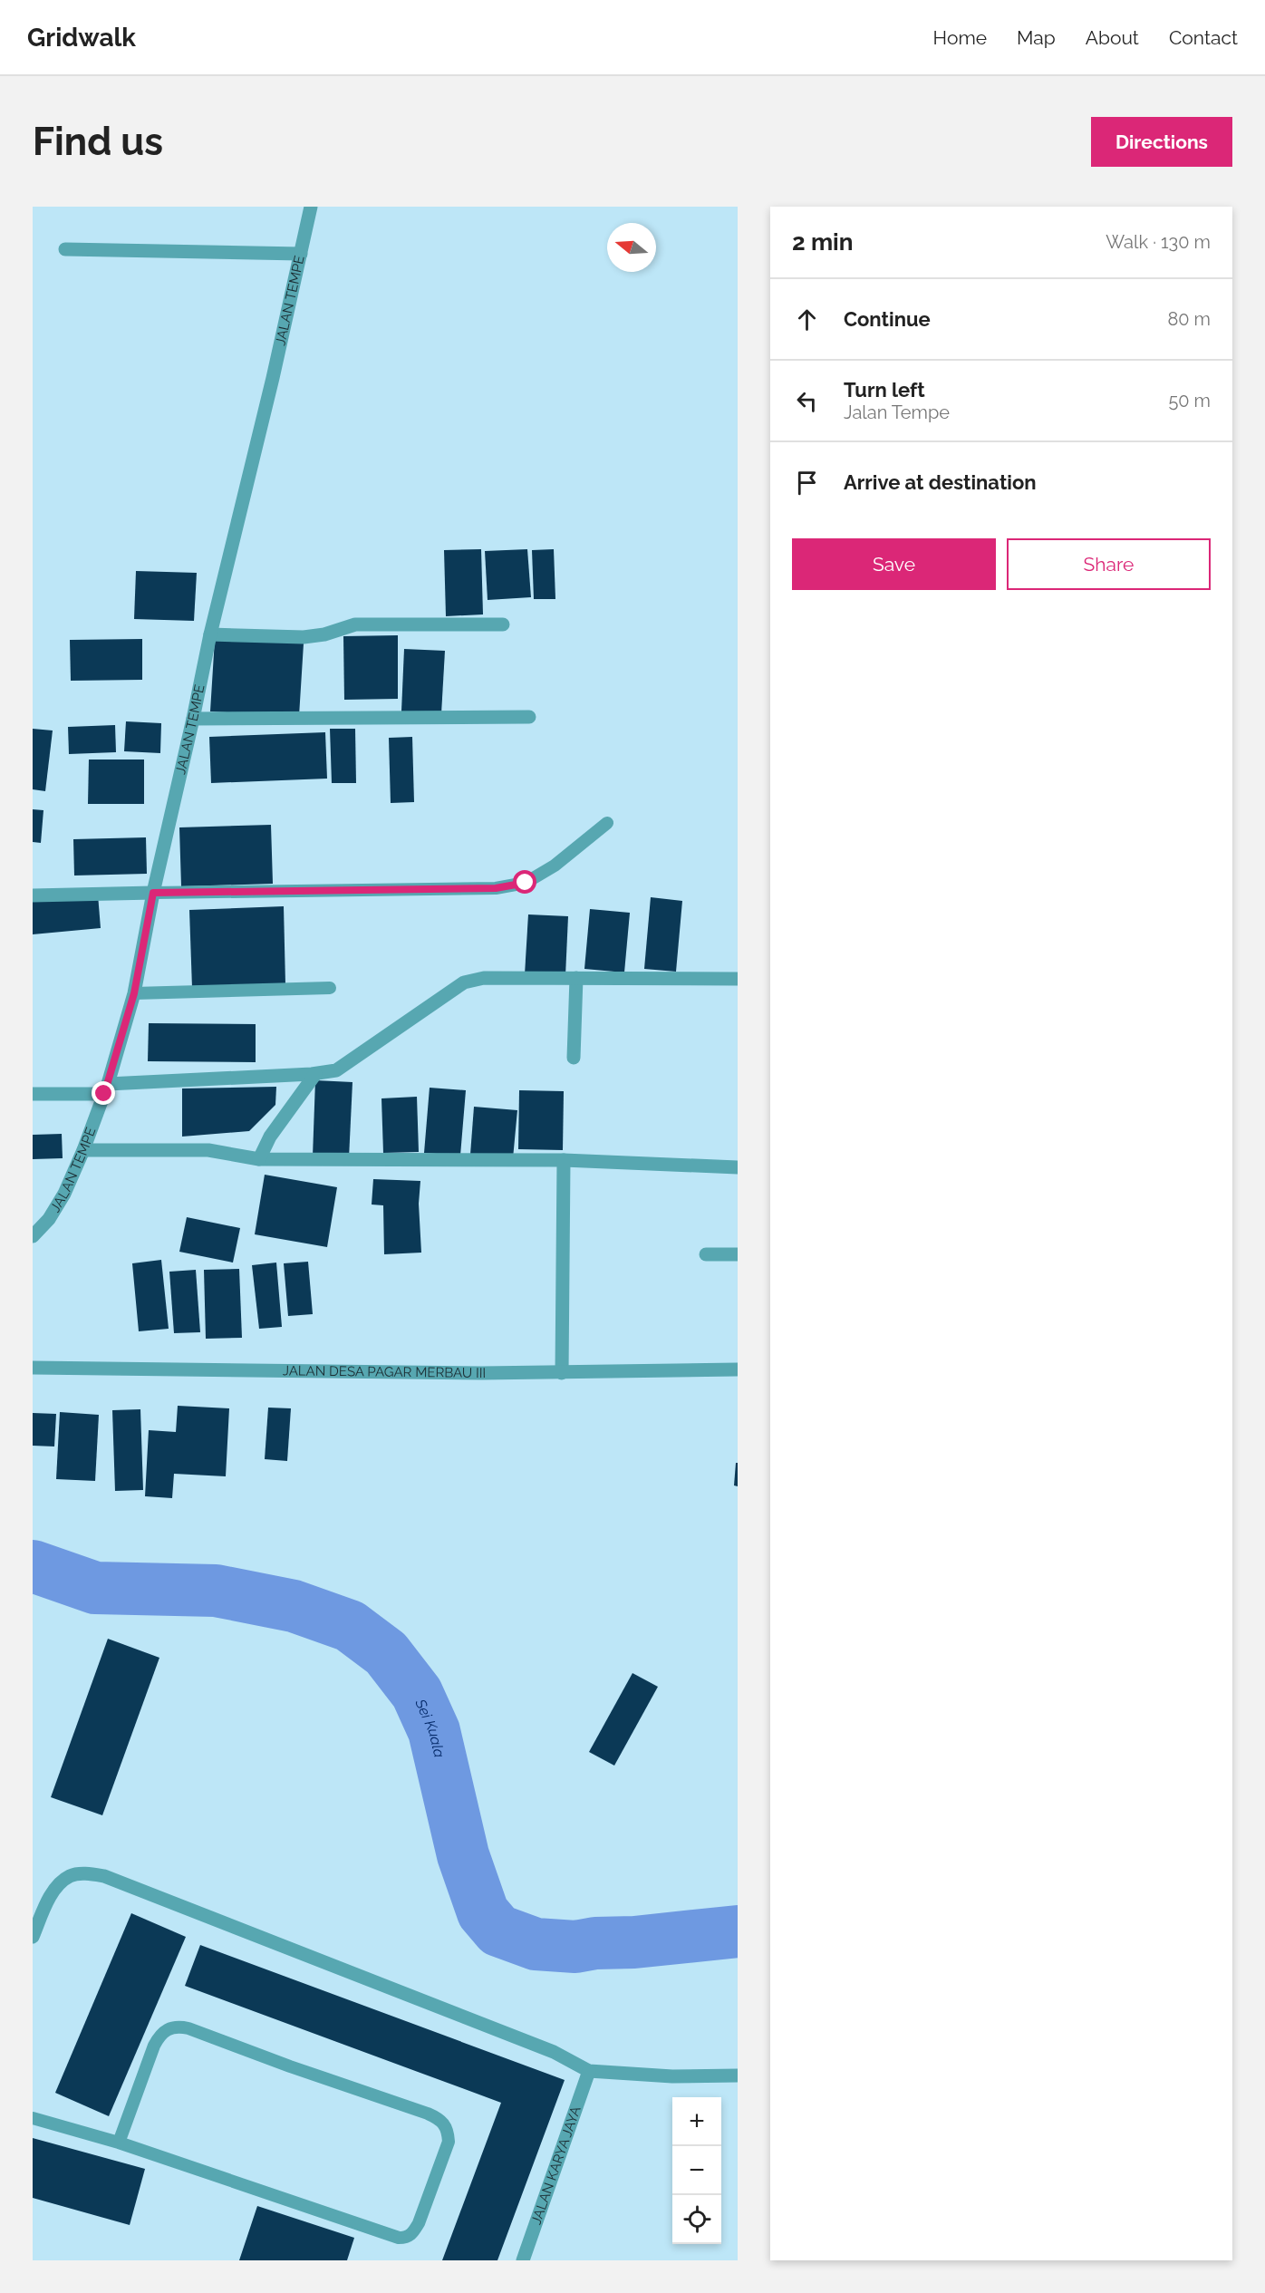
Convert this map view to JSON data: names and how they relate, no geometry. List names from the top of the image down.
{
  "streets": {
    "street": ["JALAN TEMPE", "JALAN DESA PAGAR MERBAU III", "JALAN KARYA JAYA"]
  },
  "water": ["Sei Kuala"],
  "north": "left",
  "page": {
    "header": "Gridwalk",
    "nav": [
      "Home",
      "Map",
      "About",
      "Contact"
    ],
    "buttons": [
      "Directions",
      ["Save", "Share"]
    ],
    "title": "Find us",
    "heading": ["2 min", "Walk · 130 m"],
    "list": [
      ["Continue", "80 m"],
      ["Turn left", "Jalan Tempe", "50 m"],
      "Arrive at destination"
    ],
    "map_buttons": ["+", "−"]
  }
}
